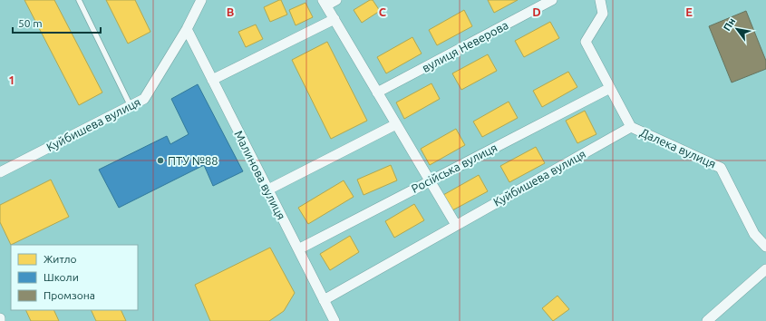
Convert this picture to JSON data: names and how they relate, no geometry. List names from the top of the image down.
{
  "streets": {
    "street": [
      "вулиця Неверова",
      "Куйбишева вулиця",
      "Далека вулиця",
      "Російська вулиця",
      "Малинова вулиця"
    ]
  },
  "crossings": [
    ["Куйбишева вулиця", "Далека вулиця"],
    ["Куйбишева вулиця", "Малинова вулиця"],
    ["Російська вулиця", "Малинова вулиця"]
  ],
  "places": ["ПТУ №88"],
  "legend": ["Житло", "Школи", "Промзона"],
  "scale_bar": "50 m",
  "north": "top left",
  "grid": {
    "columns": [
      "B",
      "C",
      "D",
      "E"
    ],
    "rows": ["1"]
  }
}
